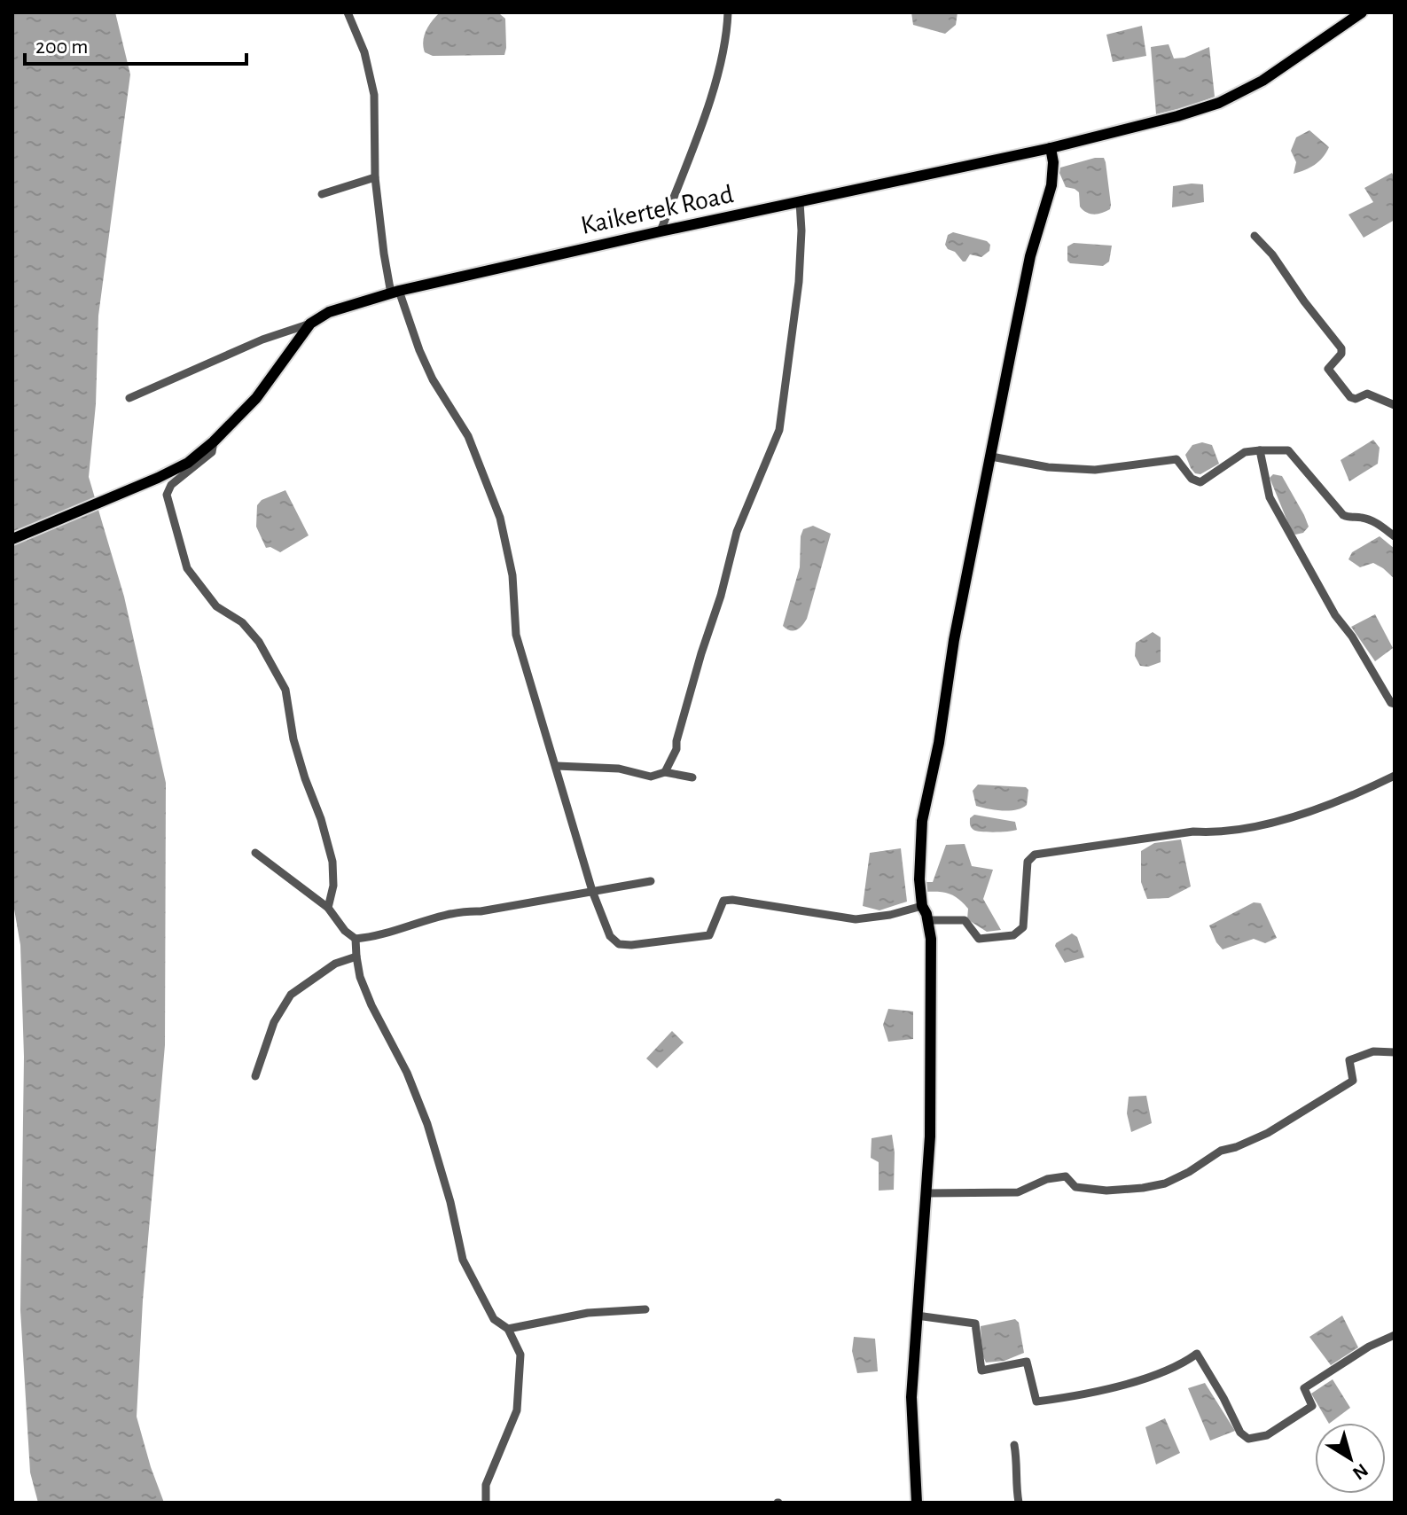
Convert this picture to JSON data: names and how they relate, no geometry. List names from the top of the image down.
{
  "streets": {
    "main road": ["Kaikertek Road"]
  },
  "scale_bar": "200 m",
  "north": "bottom right"
}
